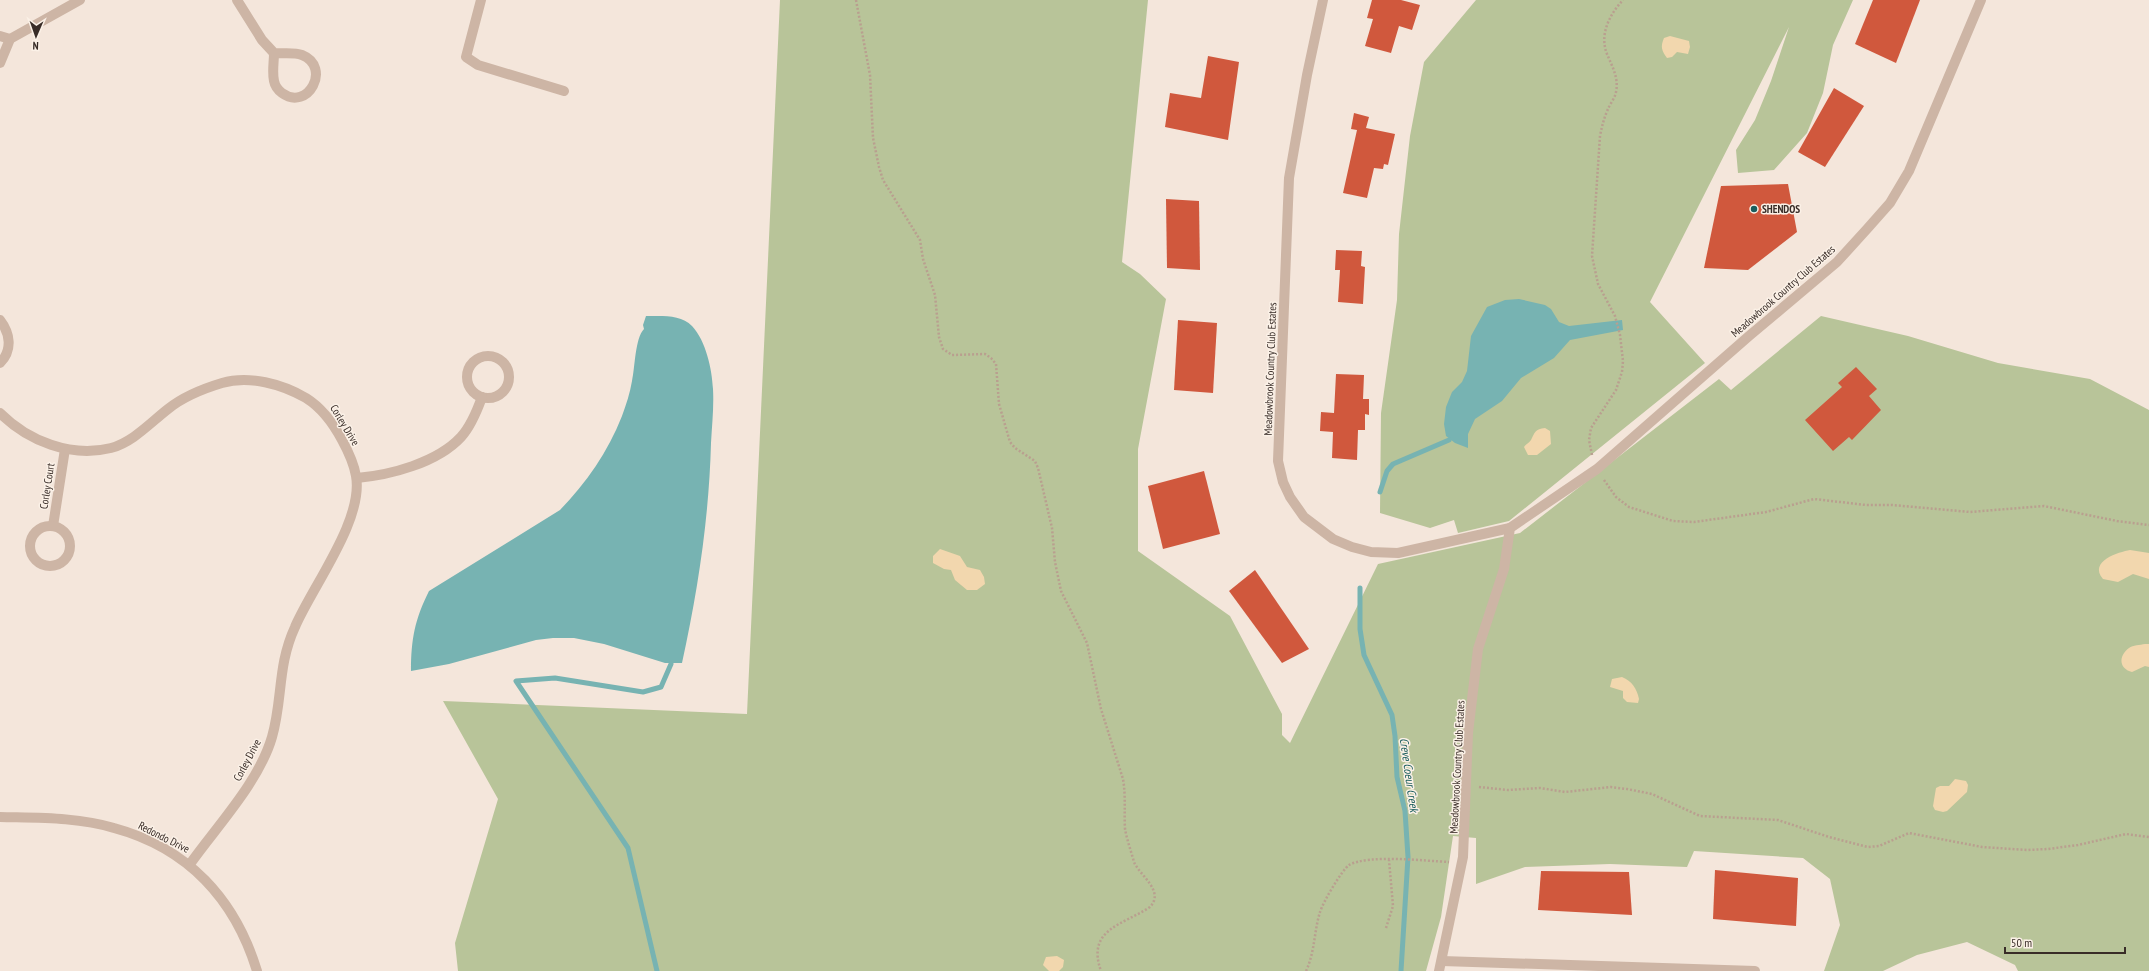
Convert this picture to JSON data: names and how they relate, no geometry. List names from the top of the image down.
{
  "streets": {
    "street": [
      "Meadowbrook Country Club Estates",
      "Corley Drive",
      "Corley Court",
      "Redondo Drive"
    ]
  },
  "crossings": [
    ["Corley Drive", "Corley Court"],
    ["Corley Drive", "Redondo Drive"]
  ],
  "water": ["Creve Coeur Creek"],
  "places": ["SHENDOS"],
  "scale_bar": "50 m",
  "north": "bottom"
}
